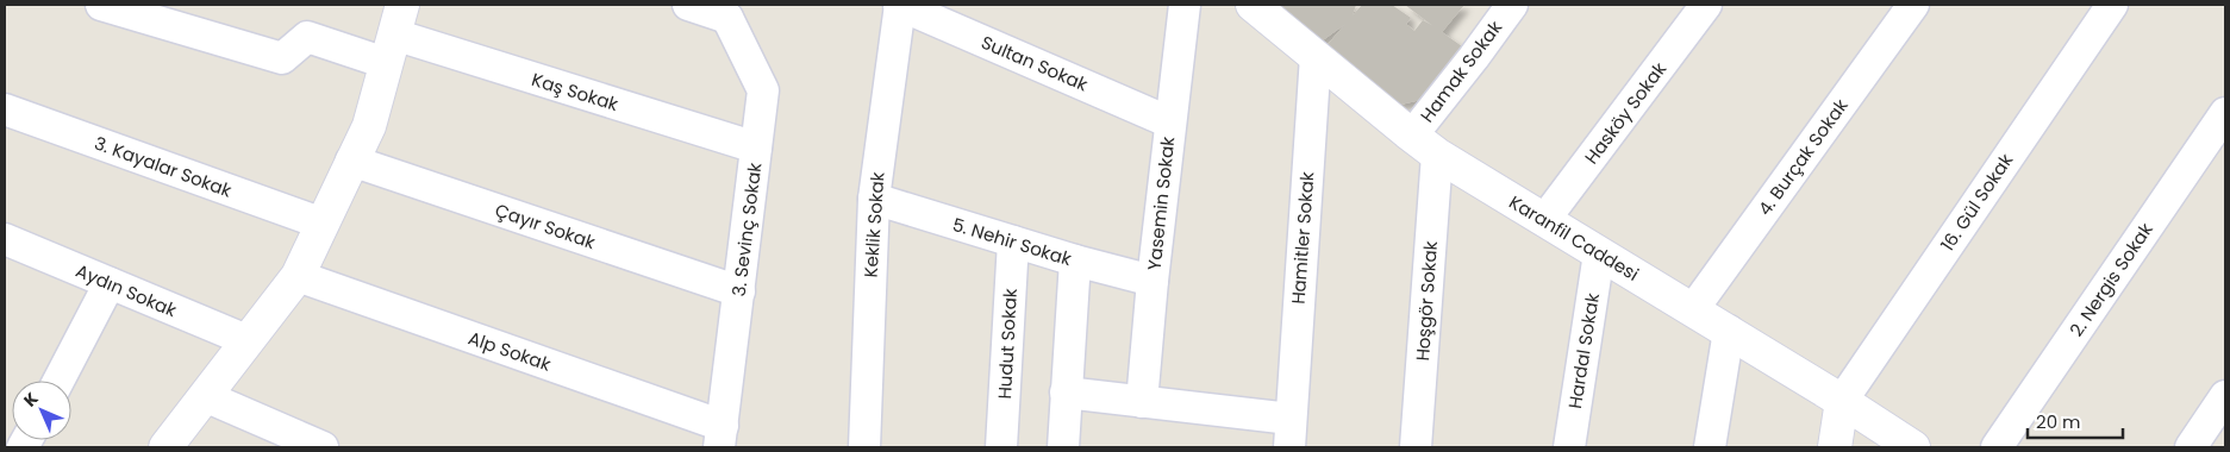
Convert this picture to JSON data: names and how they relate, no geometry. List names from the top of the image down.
{
  "streets": {
    "street": [
      "Sultan Sokak",
      "Hamak Sokak",
      "Kaş Sokak",
      "Hasköy Sokak",
      "4. Burçak Sokak",
      "3. Kayalar Sokak",
      "16. Gül Sokak",
      "Yasemin Sokak",
      "Keklik Sokak",
      "Çayır Sokak",
      "3. Sevinç Sokak",
      "Hamitler Sokak",
      "Karanfil Caddesi",
      "5. Nehir Sokak",
      "2. Nergis Sokak",
      "Aydın Sokak",
      "Hoşgör Sokak",
      "Hudut Sokak",
      "Alp Sokak",
      "Hardal Sokak"
    ]
  },
  "crossings": [
    ["Sultan Sokak", "Yasemin Sokak"],
    ["Sultan Sokak", "Keklik Sokak"],
    ["Hamak Sokak", "Karanfil Caddesi"],
    ["Kaş Sokak", "3. Sevinç Sokak"],
    ["Hasköy Sokak", "Karanfil Caddesi"],
    ["4. Burçak Sokak", "Karanfil Caddesi"],
    ["16. Gül Sokak", "Karanfil Caddesi"],
    ["Yasemin Sokak", "Hamitler Sokak"],
    ["Yasemin Sokak", "5. Nehir Sokak"],
    ["Keklik Sokak", "5. Nehir Sokak"],
    ["Çayır Sokak", "3. Sevinç Sokak"],
    ["3. Sevinç Sokak", "Alp Sokak"],
    ["Hamitler Sokak", "Karanfil Caddesi"],
    ["Karanfil Caddesi", "Hoşgör Sokak"],
    ["Karanfil Caddesi", "Hardal Sokak"],
    ["5. Nehir Sokak", "Hudut Sokak"]
  ],
  "scale_bar": "20 m",
  "north": "top left"
}
